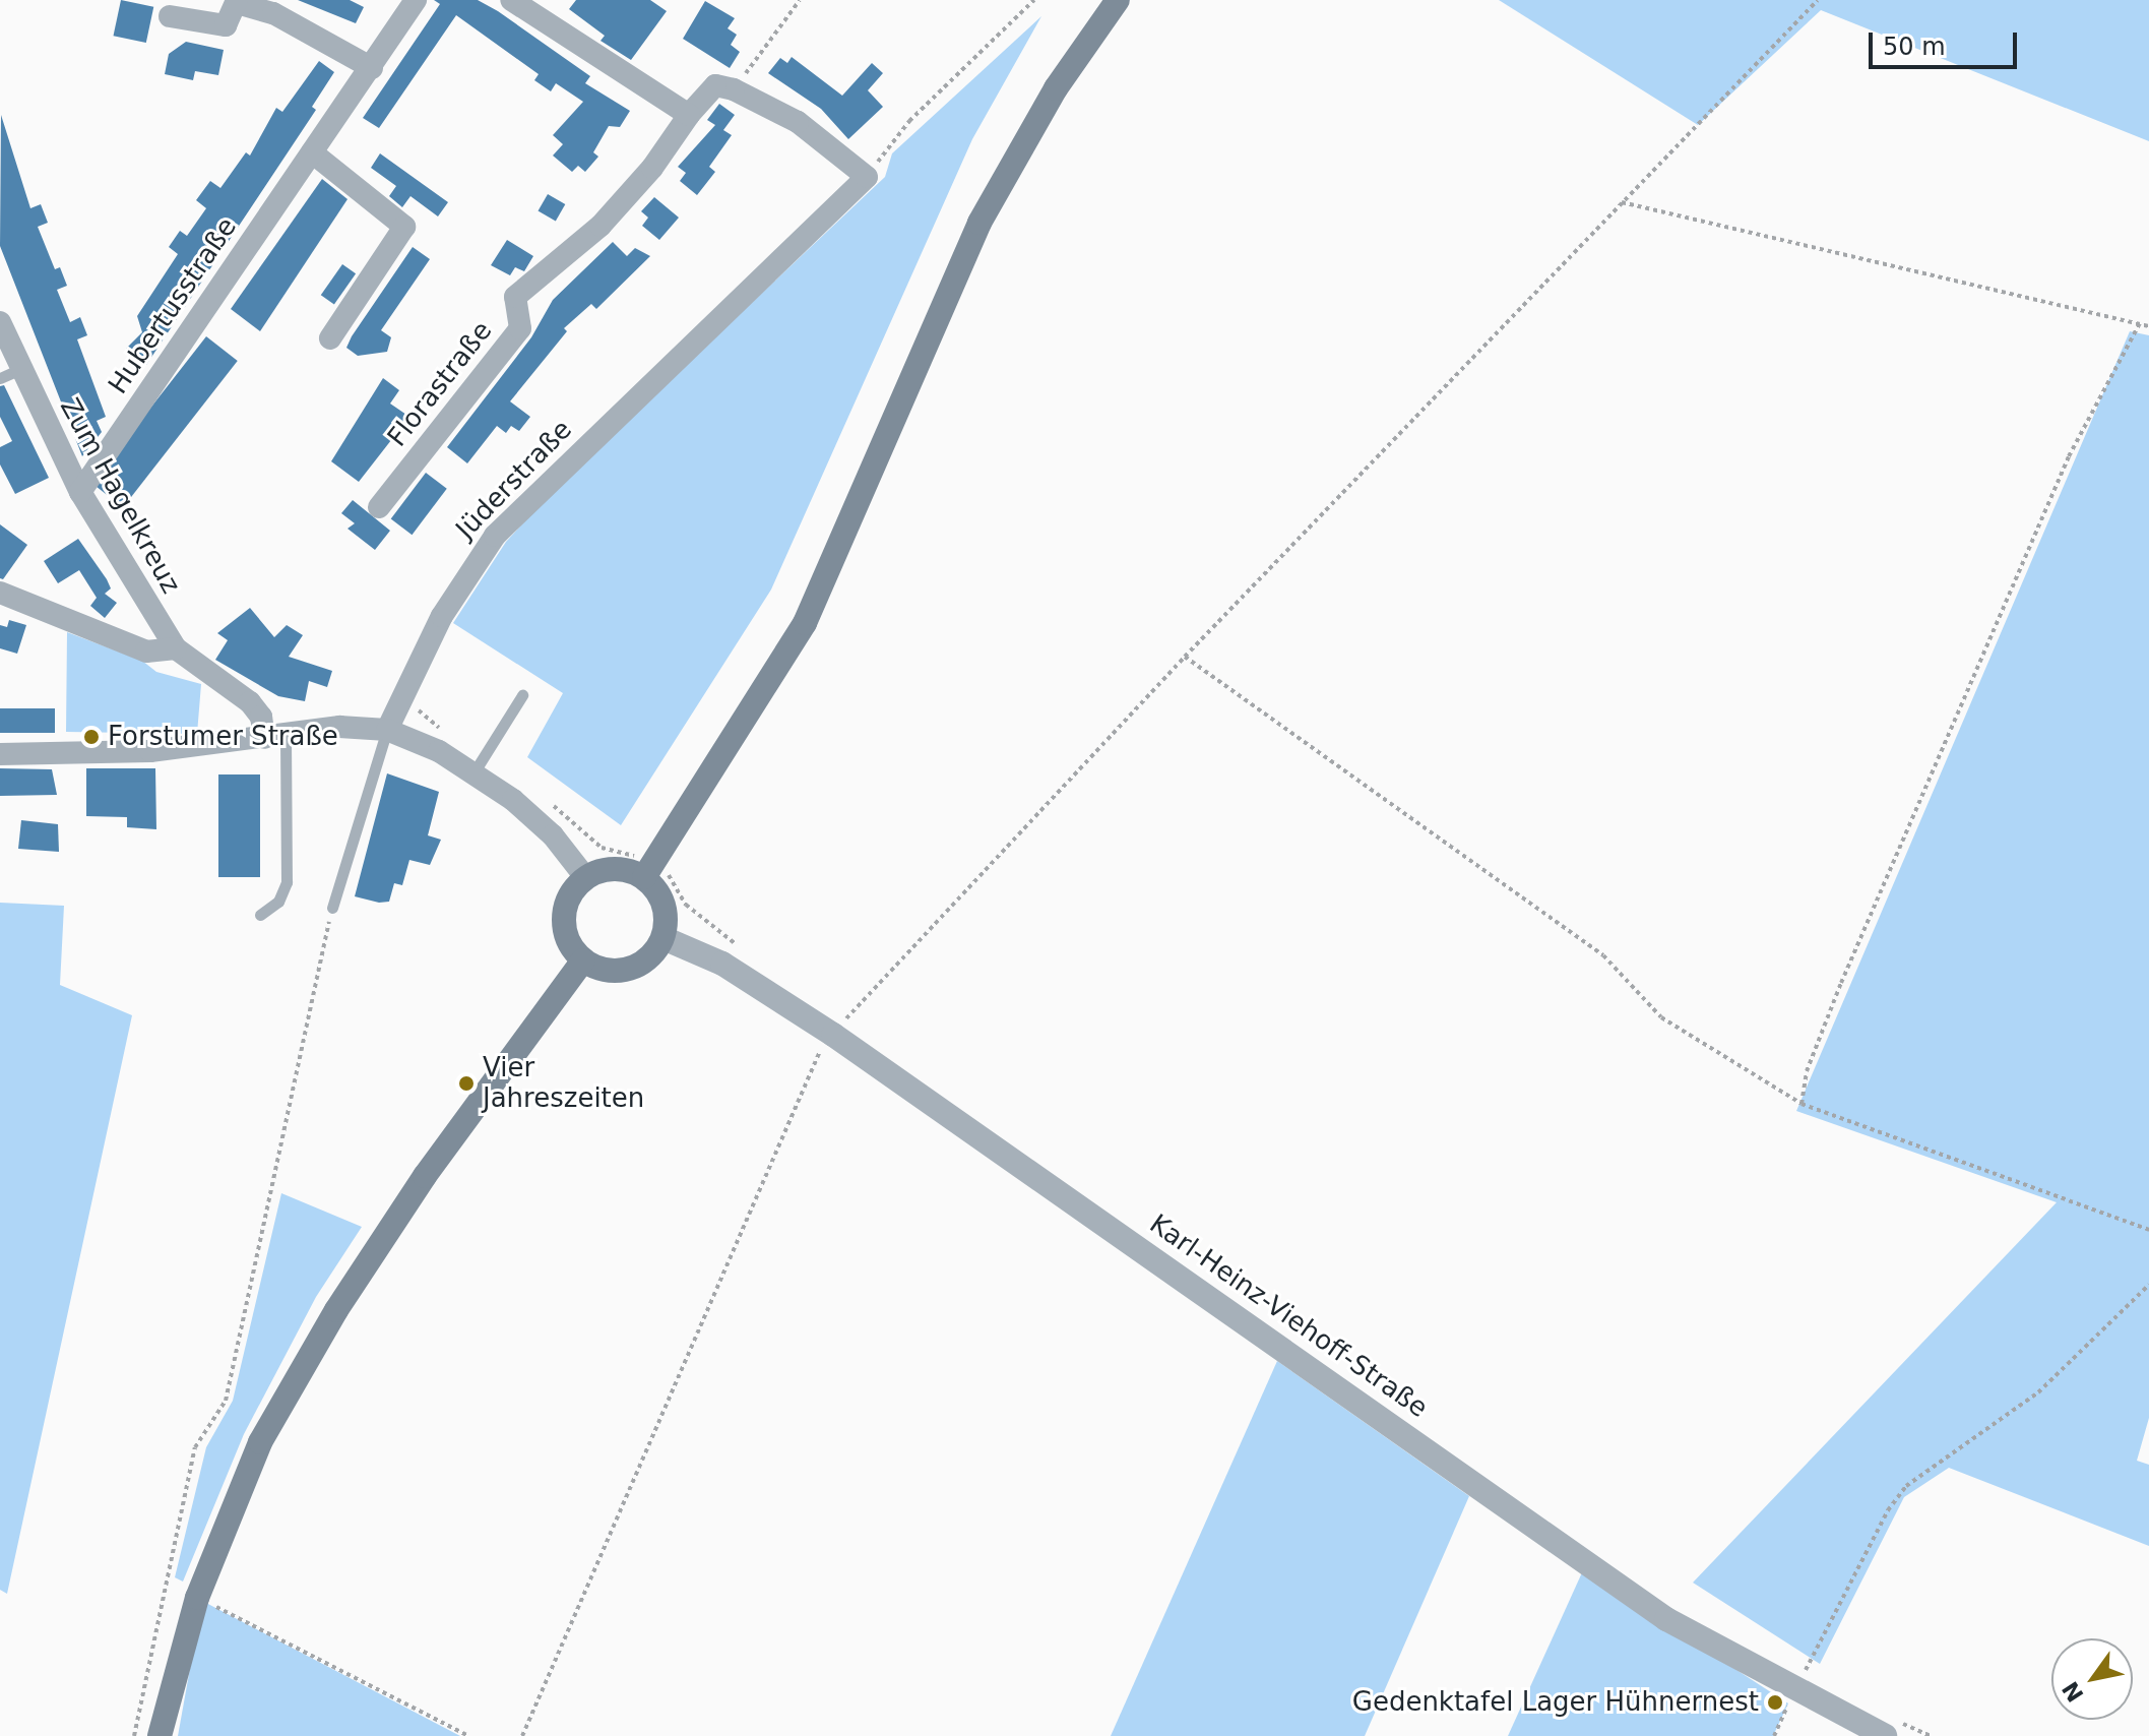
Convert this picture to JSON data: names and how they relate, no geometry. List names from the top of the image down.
{
  "streets": {
    "street": [
      "Hubertusstraße",
      "Florastraße",
      "Jüderstraße",
      "Zum Hagelkreuz",
      "Karl-Heinz-Viehoff-Straße"
    ]
  },
  "crossings": [
    ["Hubertusstraße", "Zum Hagelkreuz"]
  ],
  "places": ["Forstumer Straße", "Vier Jahreszeiten", "Gedenktafel Lager Hühnernest"],
  "scale_bar": "50 m",
  "north": "bottom left"
}
